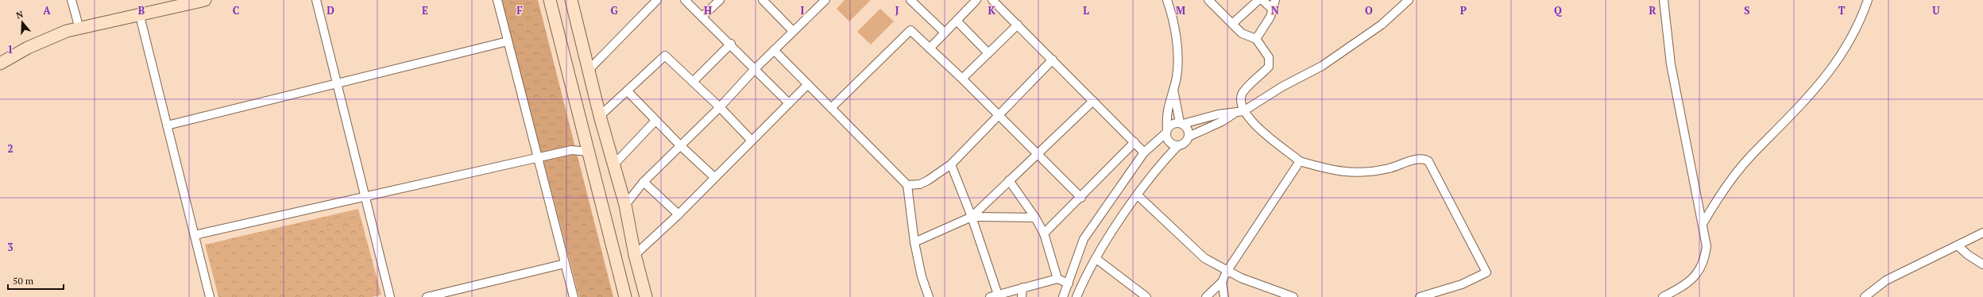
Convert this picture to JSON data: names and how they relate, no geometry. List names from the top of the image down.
{
  "scale_bar": "50 m",
  "north": "top",
  "grid": {
    "columns": [
      "A",
      "B",
      "C",
      "D",
      "E",
      "F",
      "G",
      "H",
      "I",
      "J",
      "K",
      "L",
      "M",
      "N",
      "O",
      "P",
      "Q",
      "R",
      "S",
      "T",
      "U"
    ],
    "rows": ["1", "2", "3"]
  }
}
